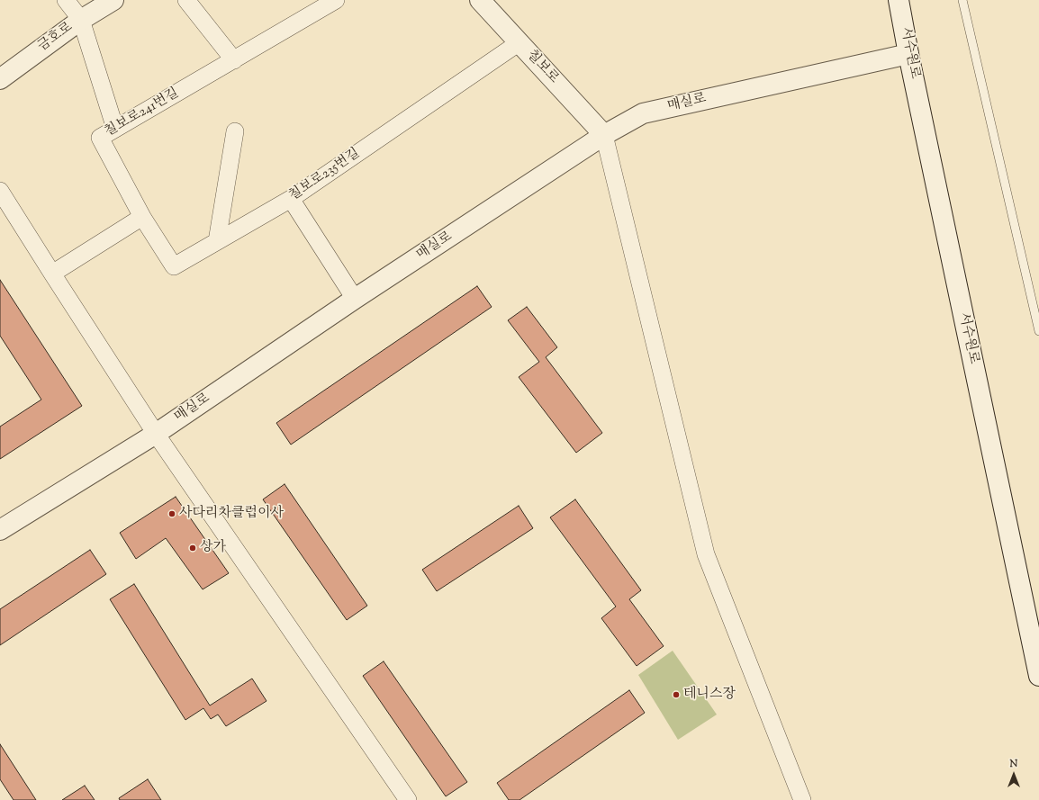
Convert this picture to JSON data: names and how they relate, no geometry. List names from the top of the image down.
{
  "streets": {
    "street": [
      "금호로",
      "서수원로",
      "칠보로",
      "매실로",
      "칠보로241번길",
      "칠보로235번길"
    ]
  },
  "crossings": [
    ["서수원로", "매실로"],
    ["칠보로", "매실로"],
    ["칠보로", "칠보로235번길"],
    ["칠보로241번길", "칠보로235번길"]
  ],
  "places": ["사다리차클럽이사", "상가", "테니스장"],
  "north": "top"
}
